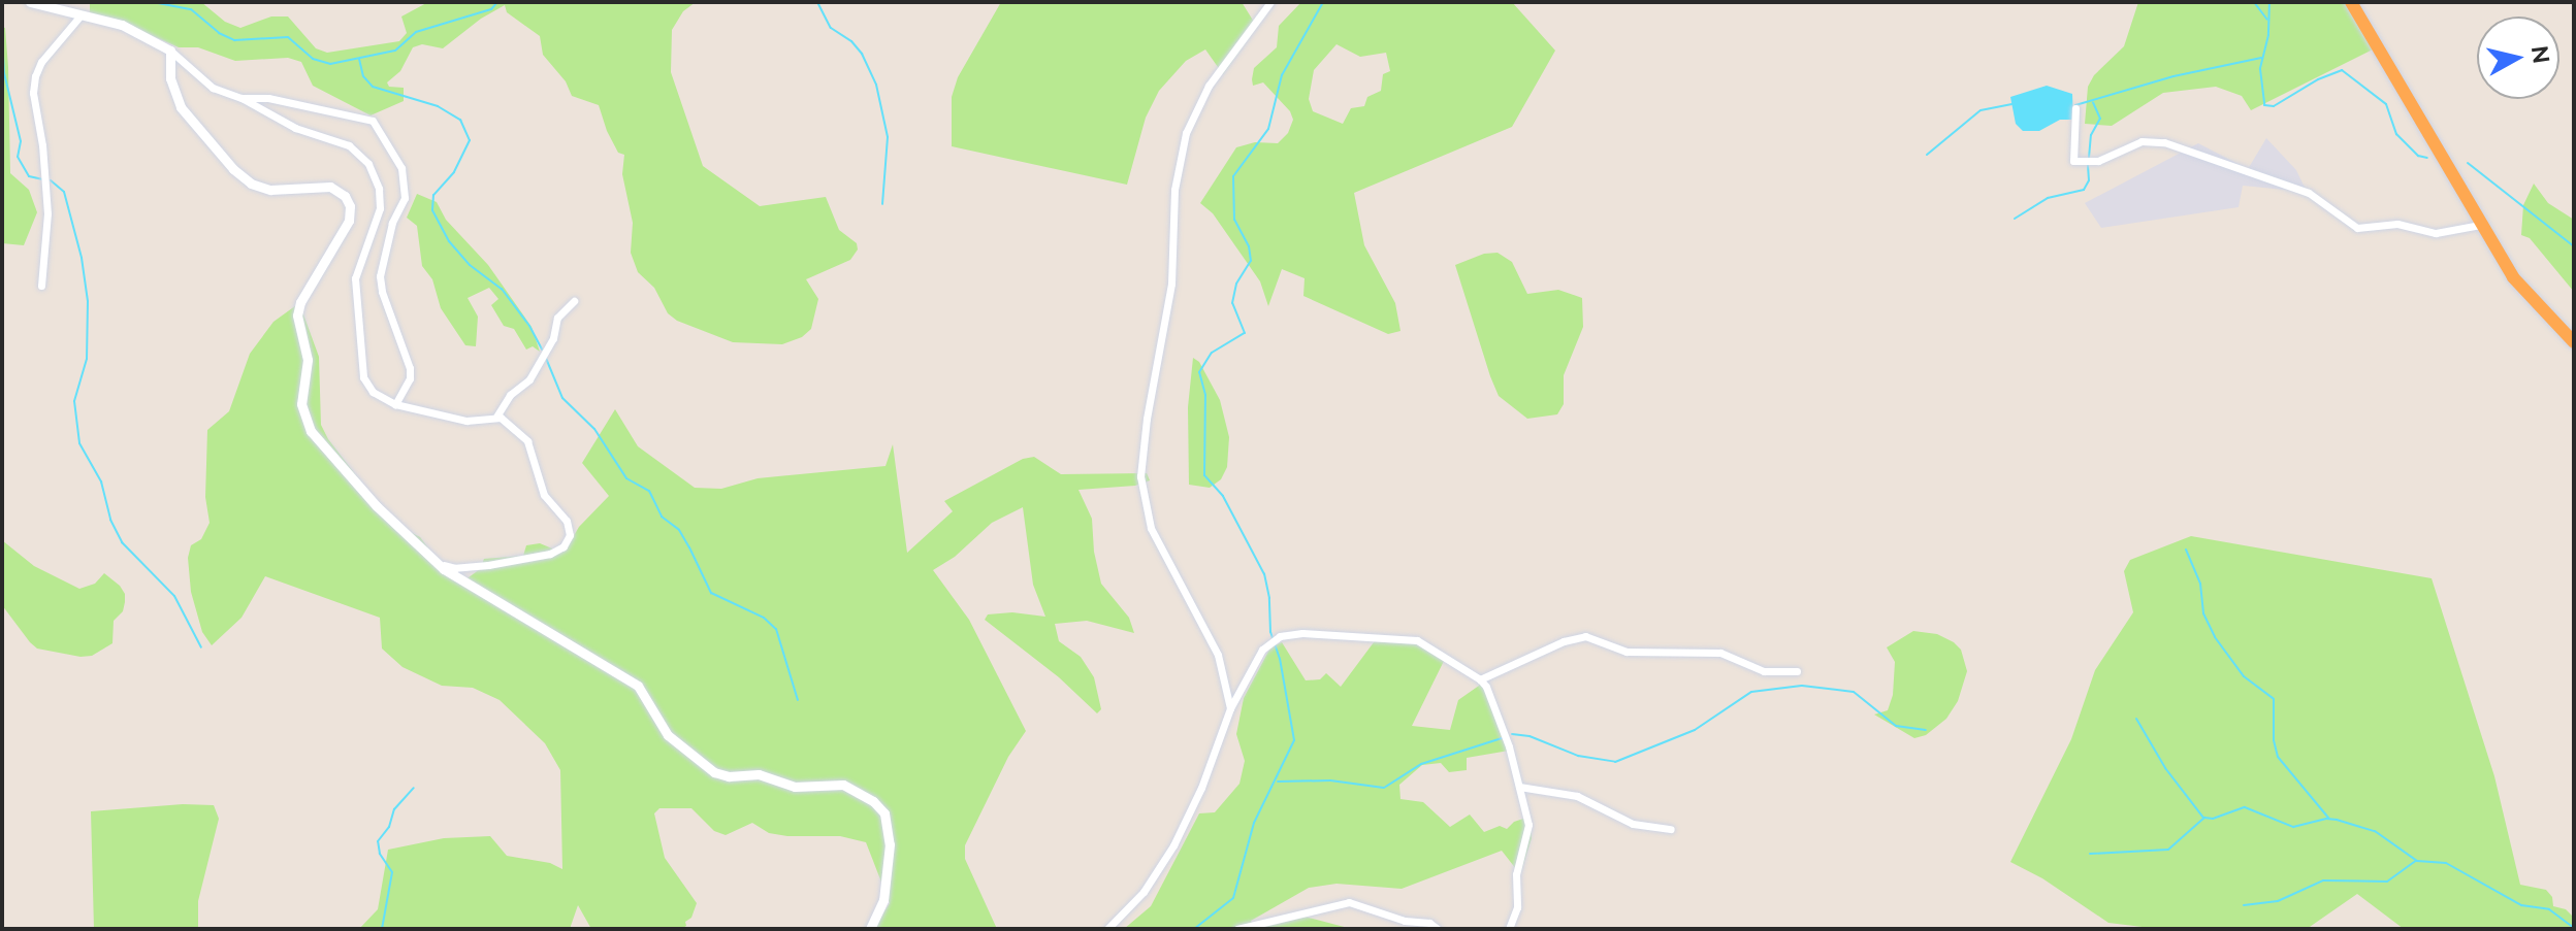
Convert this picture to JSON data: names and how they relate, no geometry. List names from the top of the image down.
{
  "north": "right"
}
